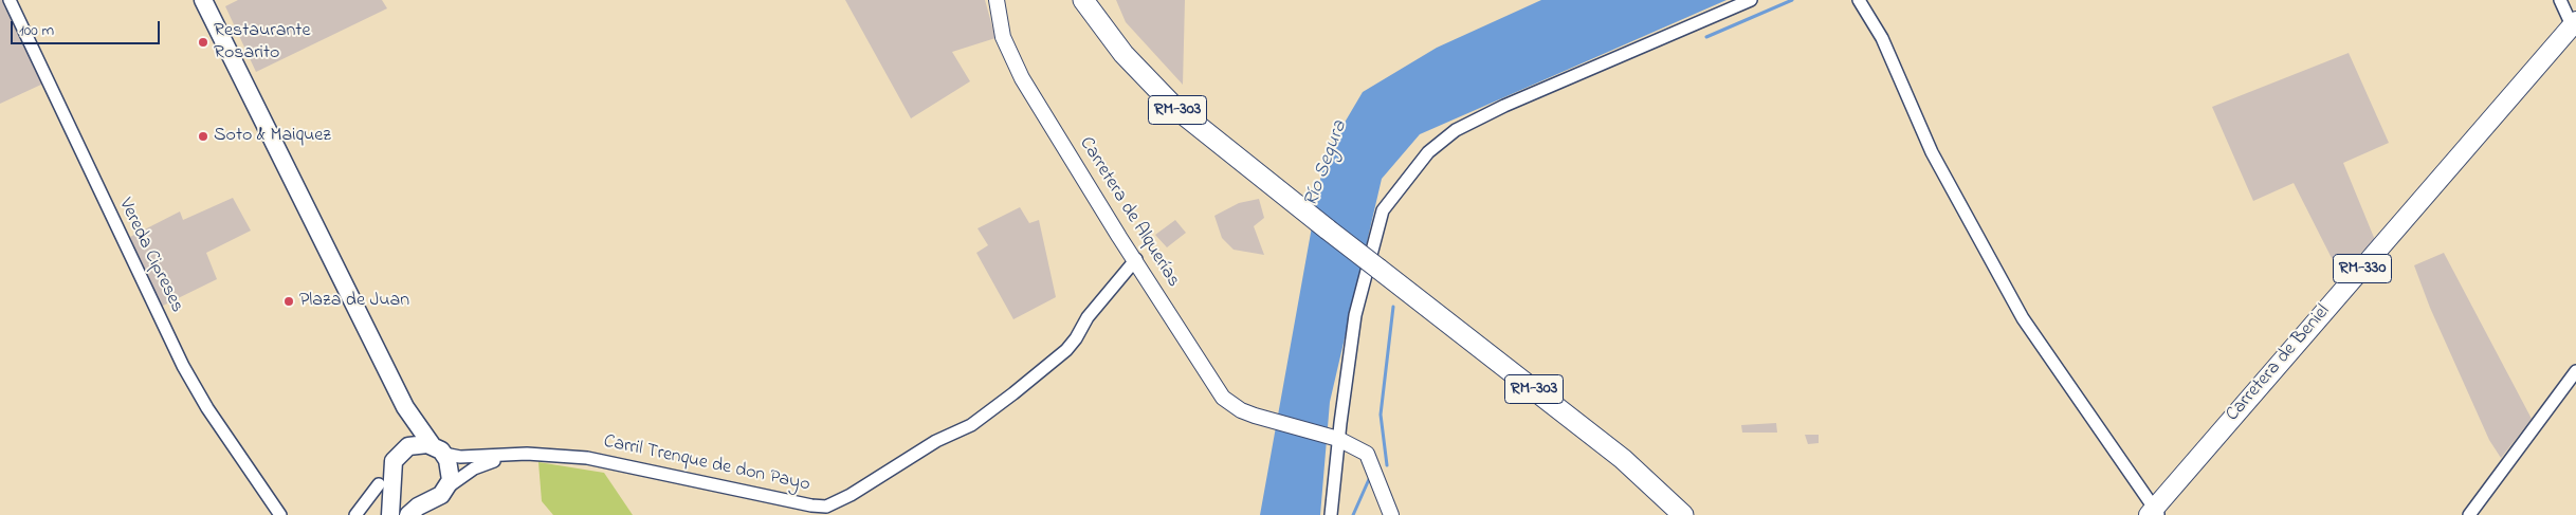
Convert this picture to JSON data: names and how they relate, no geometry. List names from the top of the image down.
{
  "streets": {
    "highway": ["RM-303"],
    "main road": ["RM-330", "Carretera de Beniel"],
    "street": ["Carretera de Alquerías", "Vereda Cipreses", "Carril Trenque de don Payo"]
  },
  "crossings": [
    ["Carretera de Alquerías", "Carril Trenque de don Payo"]
  ],
  "water": ["Río Segura"],
  "places": ["Restaurante Rosarito", "Soto & Maiquez", "Plaza de Juan"],
  "scale_bar": "100 m"
}
